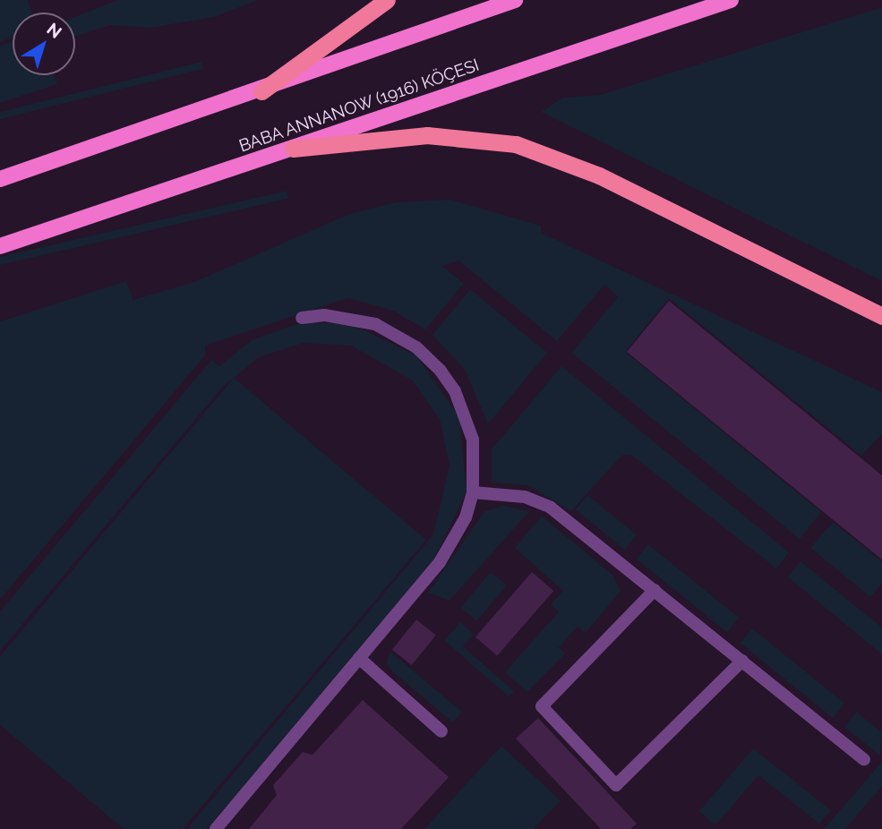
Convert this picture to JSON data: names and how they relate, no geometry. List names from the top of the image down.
{
  "streets": {
    "main road": ["BABA ANNANOW (1916) KÖÇESI"]
  },
  "north": "top right"
}
